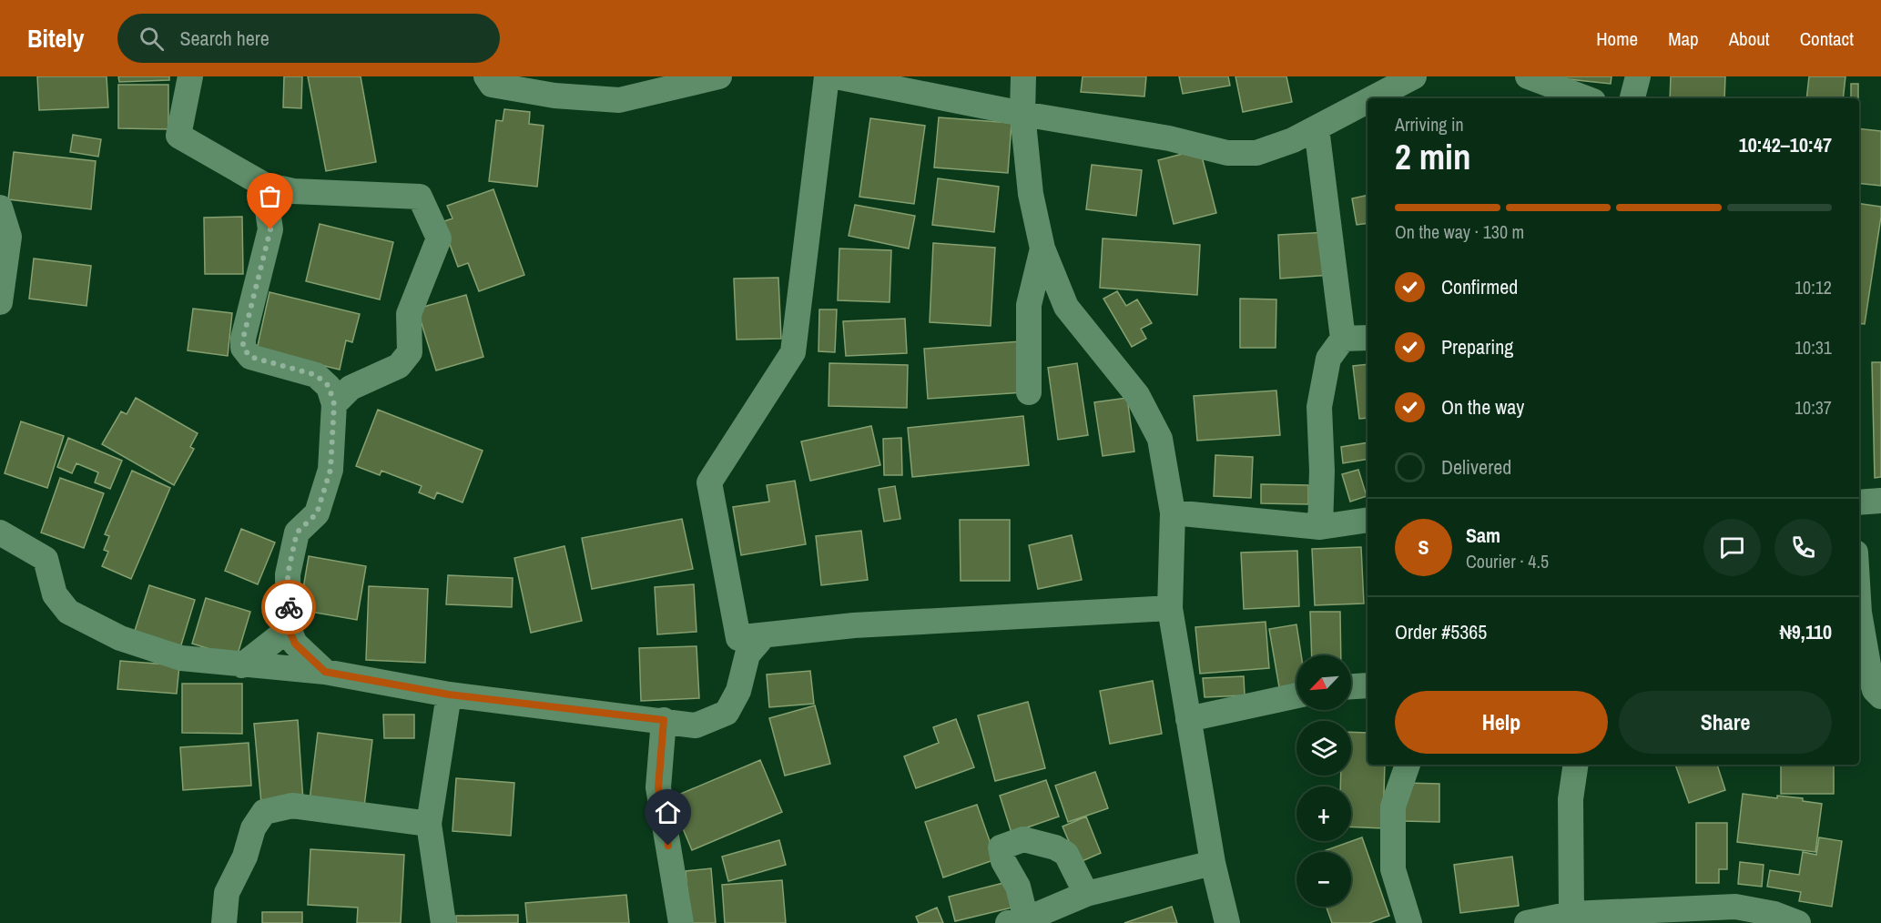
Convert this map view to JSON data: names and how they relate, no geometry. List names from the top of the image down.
{
  "north": "bottom left",
  "page": {
    "header": "Bitely",
    "search": "Search here",
    "nav": [
      "Home",
      "Map",
      "About",
      "Contact"
    ],
    "heading": ["2 min", "Arriving in", "10:42–10:47"],
    "panel": [
      "Sam",
      "Courier · 4.5",
      "Order #5365",
      "₦9,110"
    ],
    "bar": "On the way · 130 m",
    "list": [
      ["Confirmed", "10:12"],
      ["Preparing", "10:31"],
      ["On the way", "10:37"],
      "Delivered"
    ],
    "round": "S",
    "map_buttons": ["+", "−"],
    "buttons": ["Help", "Share"]
  }
}
